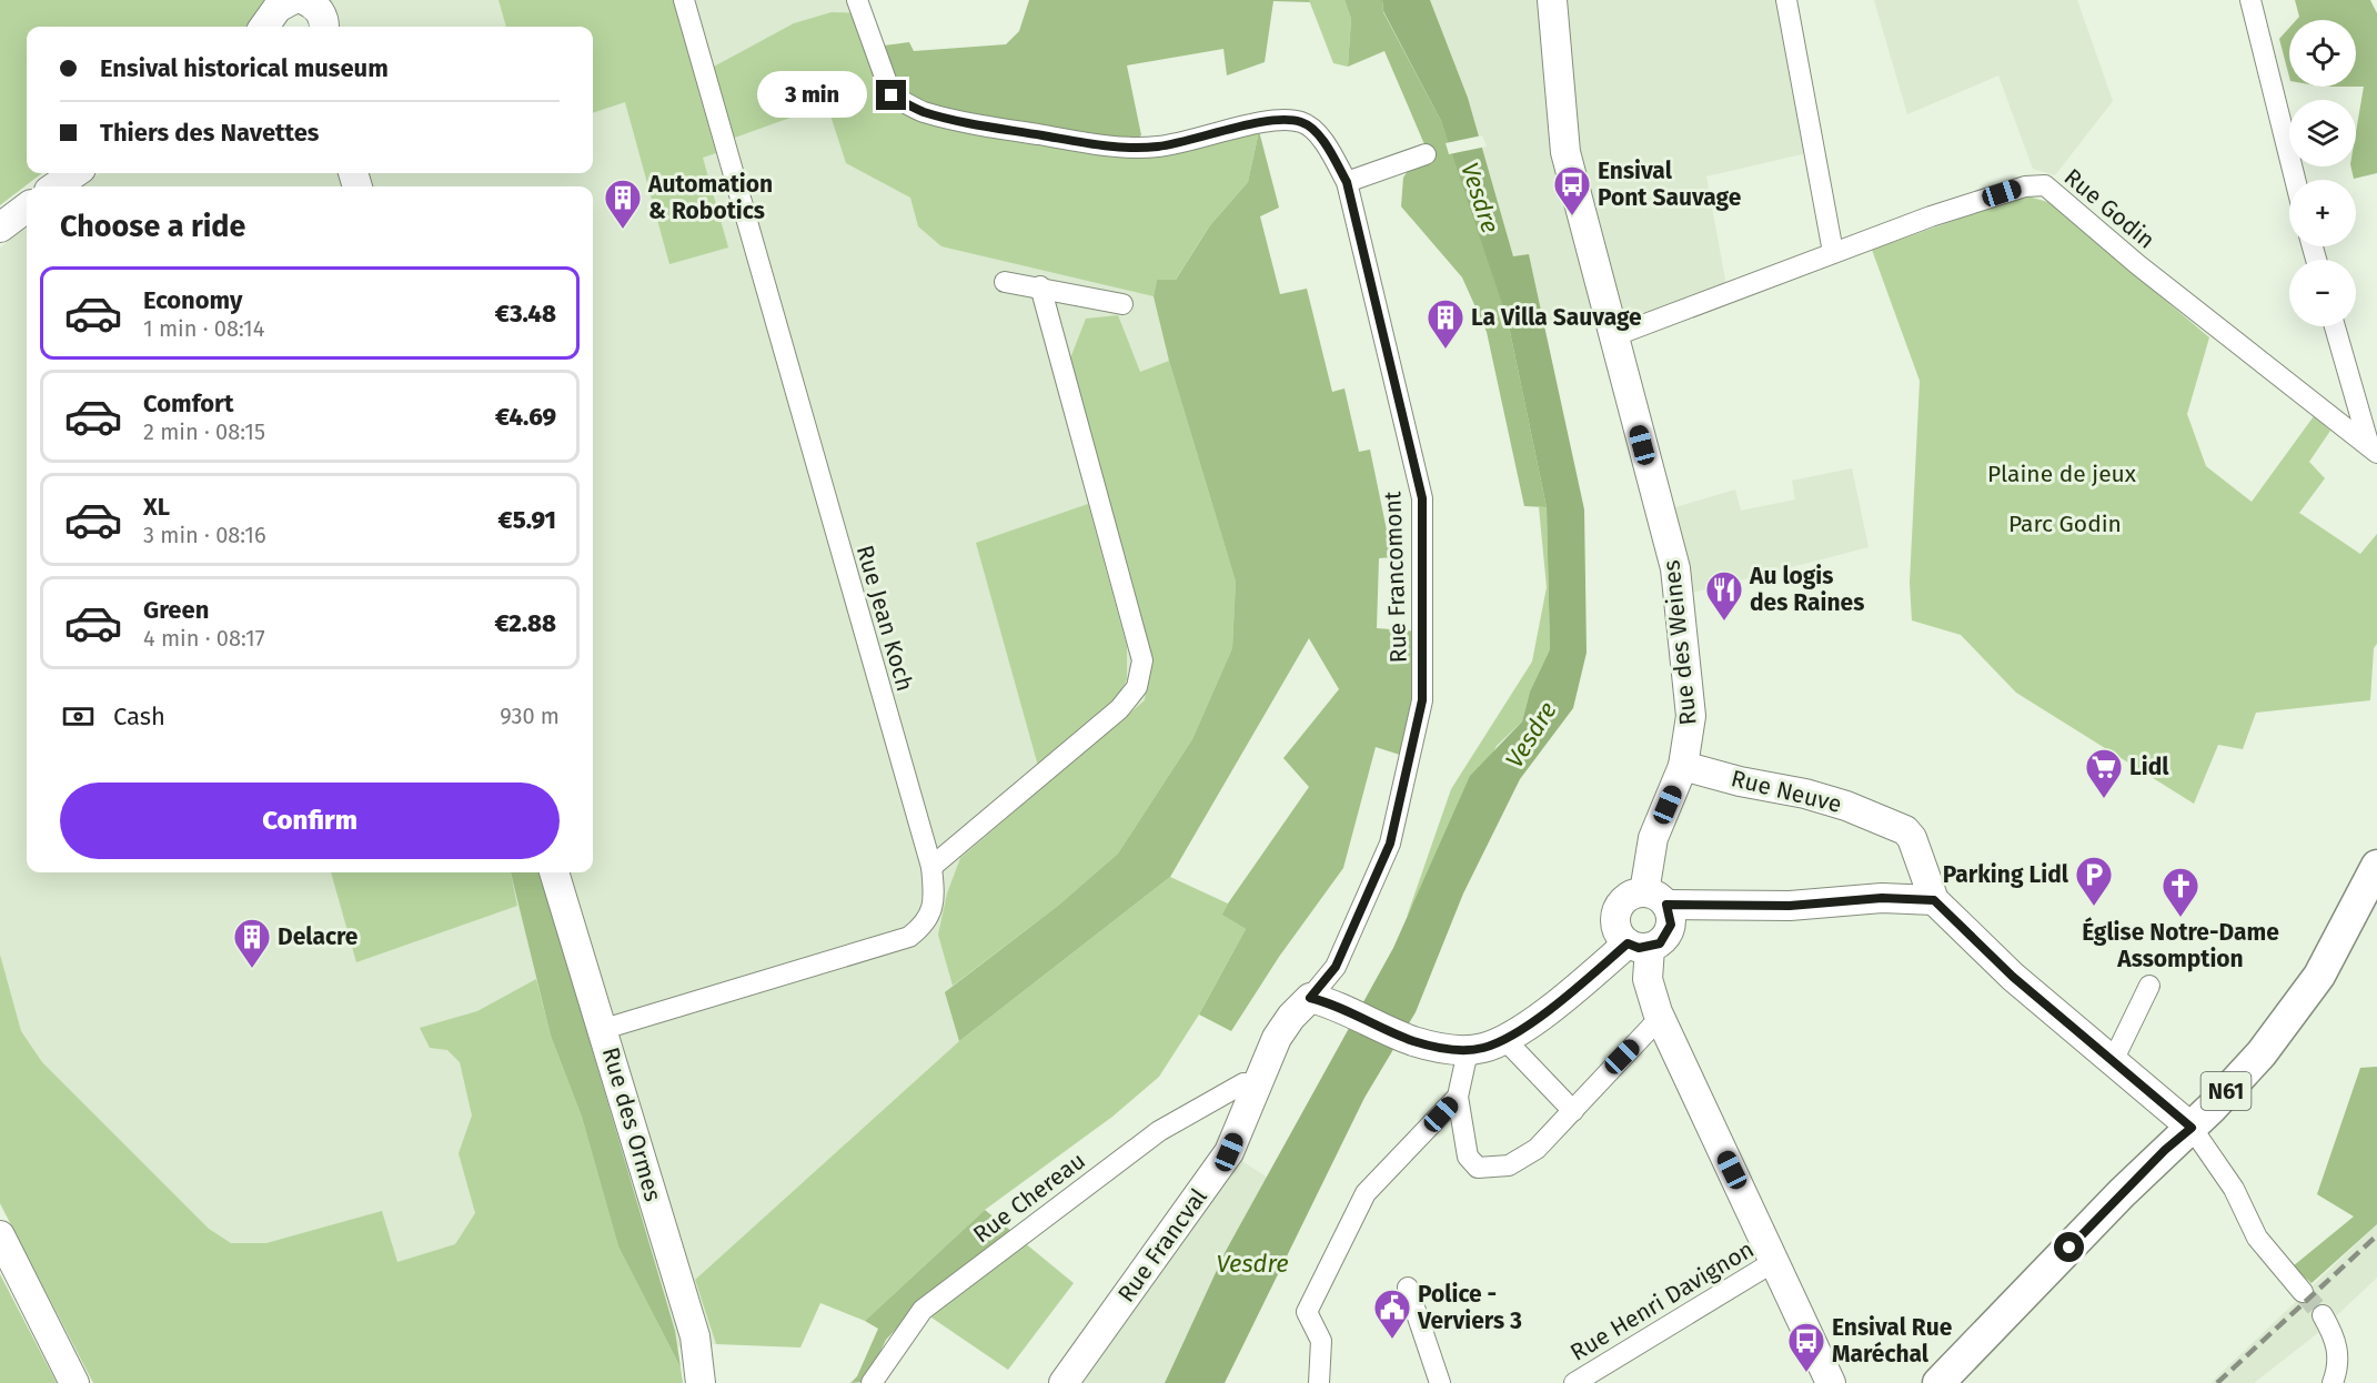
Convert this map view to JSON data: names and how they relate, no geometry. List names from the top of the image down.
{
  "streets": {
    "main road": ["N61"],
    "street": [
      "Rue Godin",
      "Rue Francomont",
      "Rue Jean Koch",
      "Rue des Weines",
      "Rue Neuve",
      "Rue des Ormes",
      "Rue Chereau",
      "Rue Francval",
      "Rue Henri Davignon"
    ]
  },
  "crossings": [
    ["Rue Godin", "Rue des Weines"],
    ["Rue Francomont", "Rue Francval"],
    ["Rue Jean Koch", "Rue des Ormes"],
    ["Rue des Weines", "Rue Neuve"]
  ],
  "water": ["Vesdre"],
  "parks": ["Plaine de jeux", "Parc Godin"],
  "places": {
    "bus stop": ["Ensival Pont Sauvage", "Ensival Rue Maréchal"],
    "building": ["Automation & Robotics", "La Villa Sauvage", "Delacre"],
    "restaurant": ["Au logis des Raines"],
    "supermarket": ["Lidl"],
    "parking": ["Parking Lidl"],
    "church": ["Église Notre-Dame Assomption"],
    "public building": ["Police - Verviers 3"]
  },
  "page": {
    "map_buttons": ["+", "−"],
    "banner": ["Ensival historical museum", "Thiers des Navettes"],
    "bubble": "3 min",
    "heading": "Choose a ride",
    "list": [
      {
        "name": "Economy",
        "note": "1 min · 08:14",
        "value": "€3.48"
      },
      {
        "name": "Comfort",
        "note": "2 min · 08:15",
        "value": "€4.69"
      },
      {
        "name": "XL",
        "note": "3 min · 08:16",
        "value": "€5.91"
      },
      {
        "name": "Green",
        "note": "4 min · 08:17",
        "value": "€2.88"
      }
    ],
    "pay": ["Cash", "930 m"],
    "buttons": "Confirm"
  }
}
